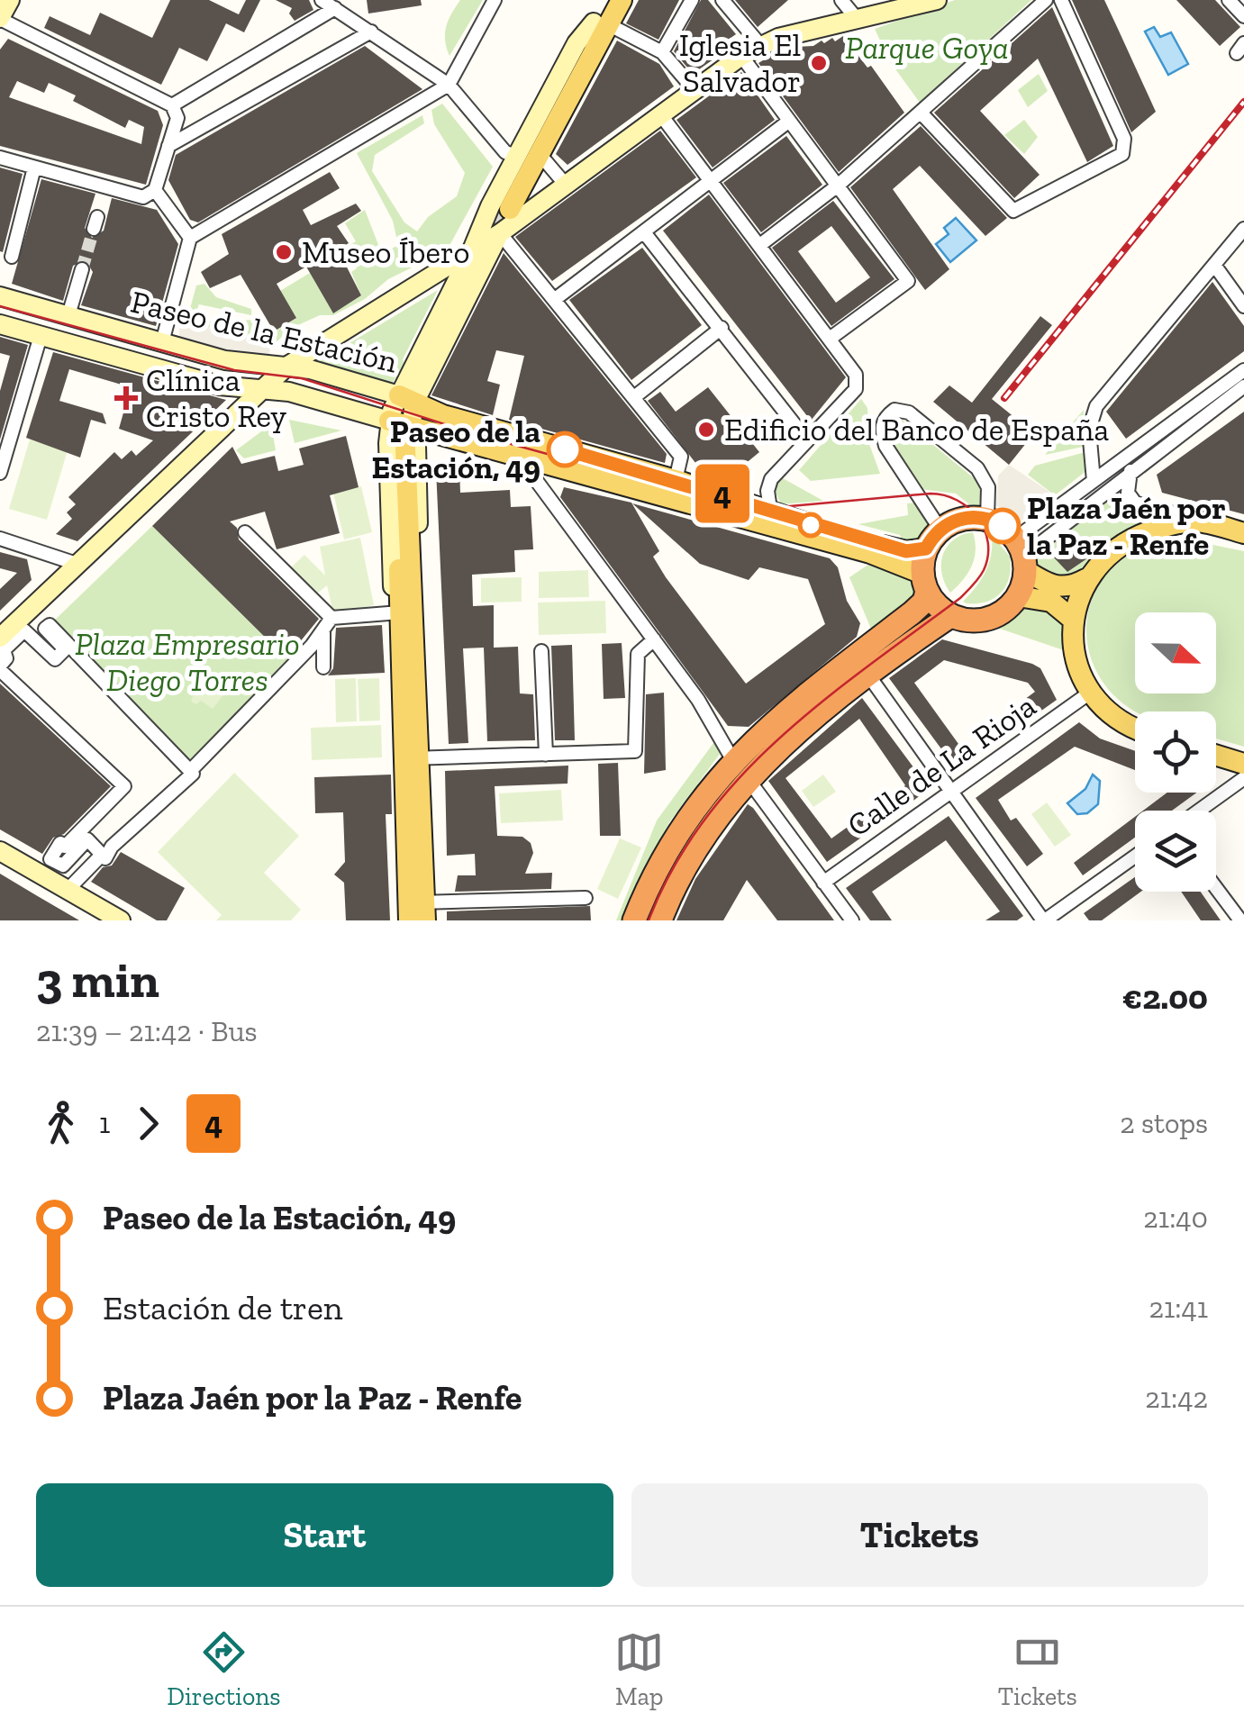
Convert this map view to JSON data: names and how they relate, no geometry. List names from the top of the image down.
{
  "streets": {
    "main road": ["Paseo de la Estación"],
    "street": ["Calle de La Rioja"]
  },
  "parks": ["Parque Goya", "Plaza Empresario Diego Torres"],
  "places": {
    "other": [
      "Iglesia El Salvador",
      "Museo Íbero",
      "Edificio del Banco de España",
      "Paseo de la Estación, 49",
      "Plaza Jaén por la Paz - Renfe"
    ],
    "health": ["Clínica Cristo Rey"]
  },
  "lines": ["bus line 4"],
  "north": "right",
  "page": {
    "on_map": "4",
    "heading": ["3 min", "21:39 – 21:42 · Bus", "€2.00"],
    "legs": ["1", "4", "2 stops"],
    "list": [
      {
        "name": "Paseo de la Estación, 49",
        "value": "21:40"
      },
      {
        "name": "Estación de tren",
        "value": "21:41"
      },
      {
        "name": "Plaza Jaén por la Paz - Renfe",
        "value": "21:42"
      }
    ],
    "buttons": ["Start", "Tickets"],
    "tabs": ["Directions", "Map", "Tickets"]
  }
}
